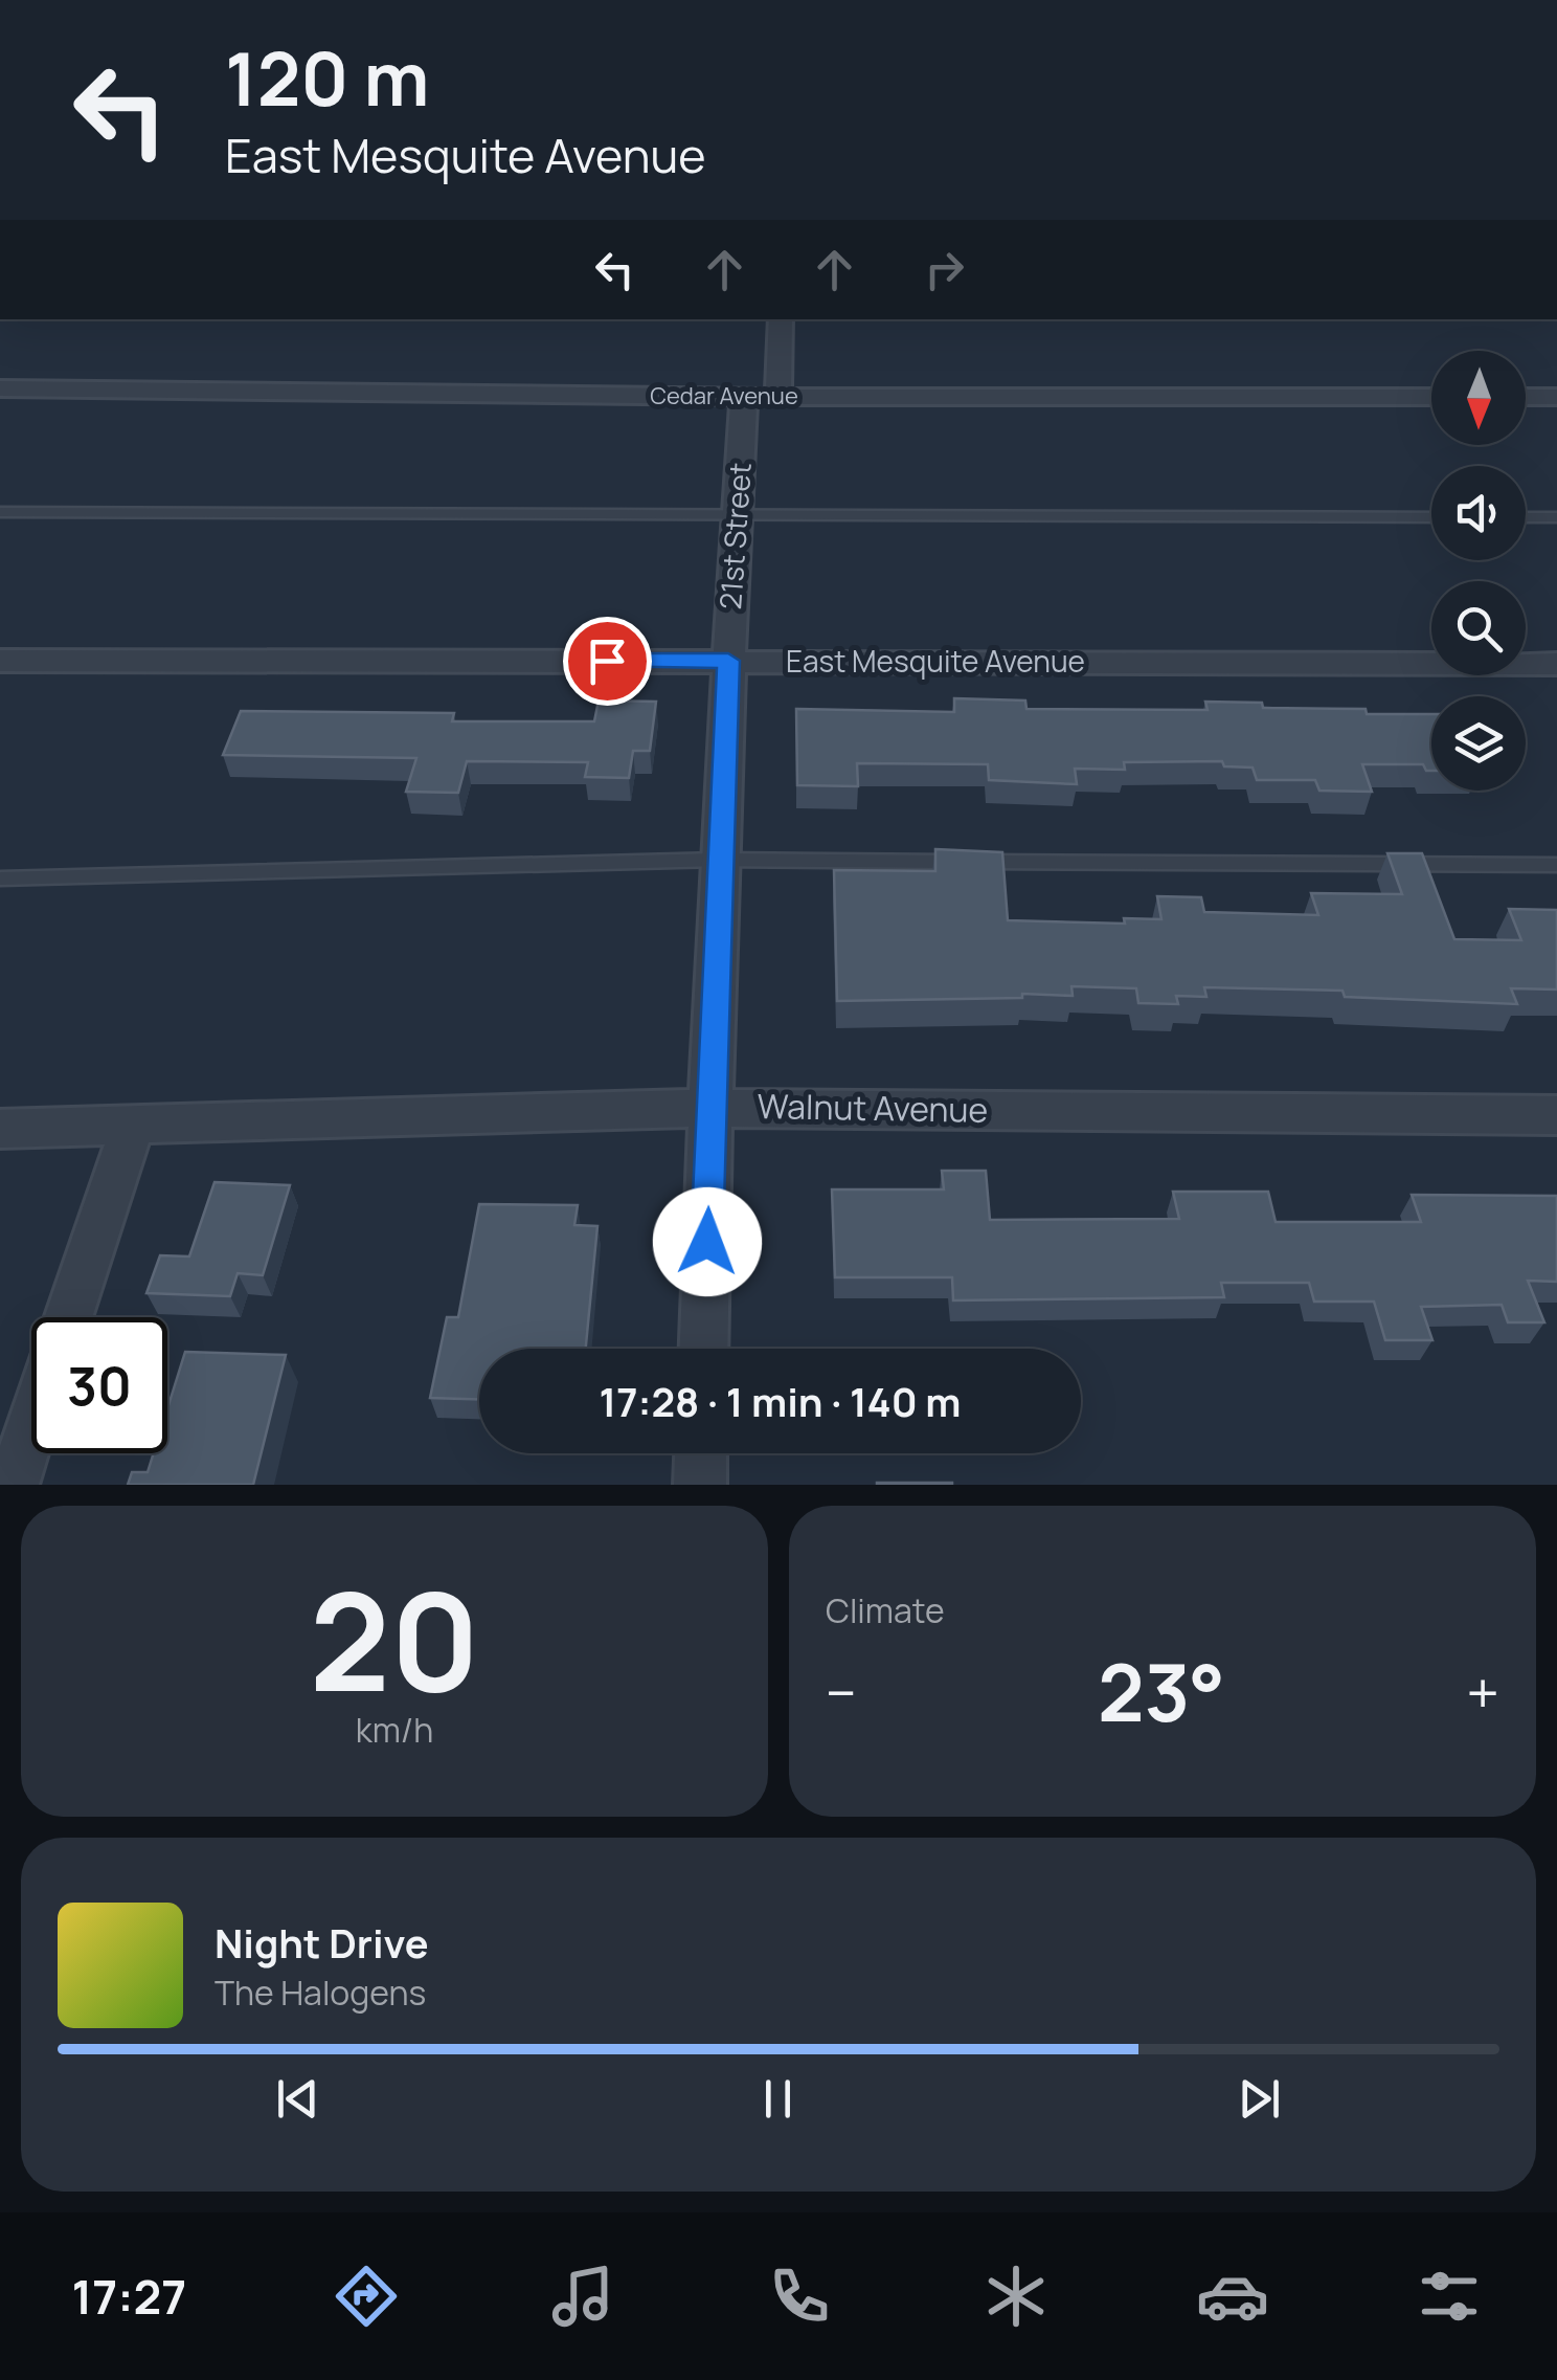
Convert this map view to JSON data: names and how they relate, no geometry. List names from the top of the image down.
{
  "streets": {
    "street": [
      "Cedar Avenue",
      "21st Street",
      "East Mesquite Avenue",
      "Walnut Avenue"
    ]
  },
  "crossings": [
    ["Cedar Avenue", "21st Street"],
    ["21st Street", "East Mesquite Avenue"],
    ["21st Street", "Walnut Avenue"]
  ],
  "north": "bottom",
  "page": {
    "turn": ["120 m", "East Mesquite Avenue"],
    "limit": "30",
    "trip": "17:28 · 1 min · 140 m",
    "tile": [
      ["20", "km/h"],
      "Climate"
    ],
    "heat": ["−", "23°", "+"],
    "song": ["Night Drive", "The Halogens"],
    "tabs": "17:27"
  }
}
